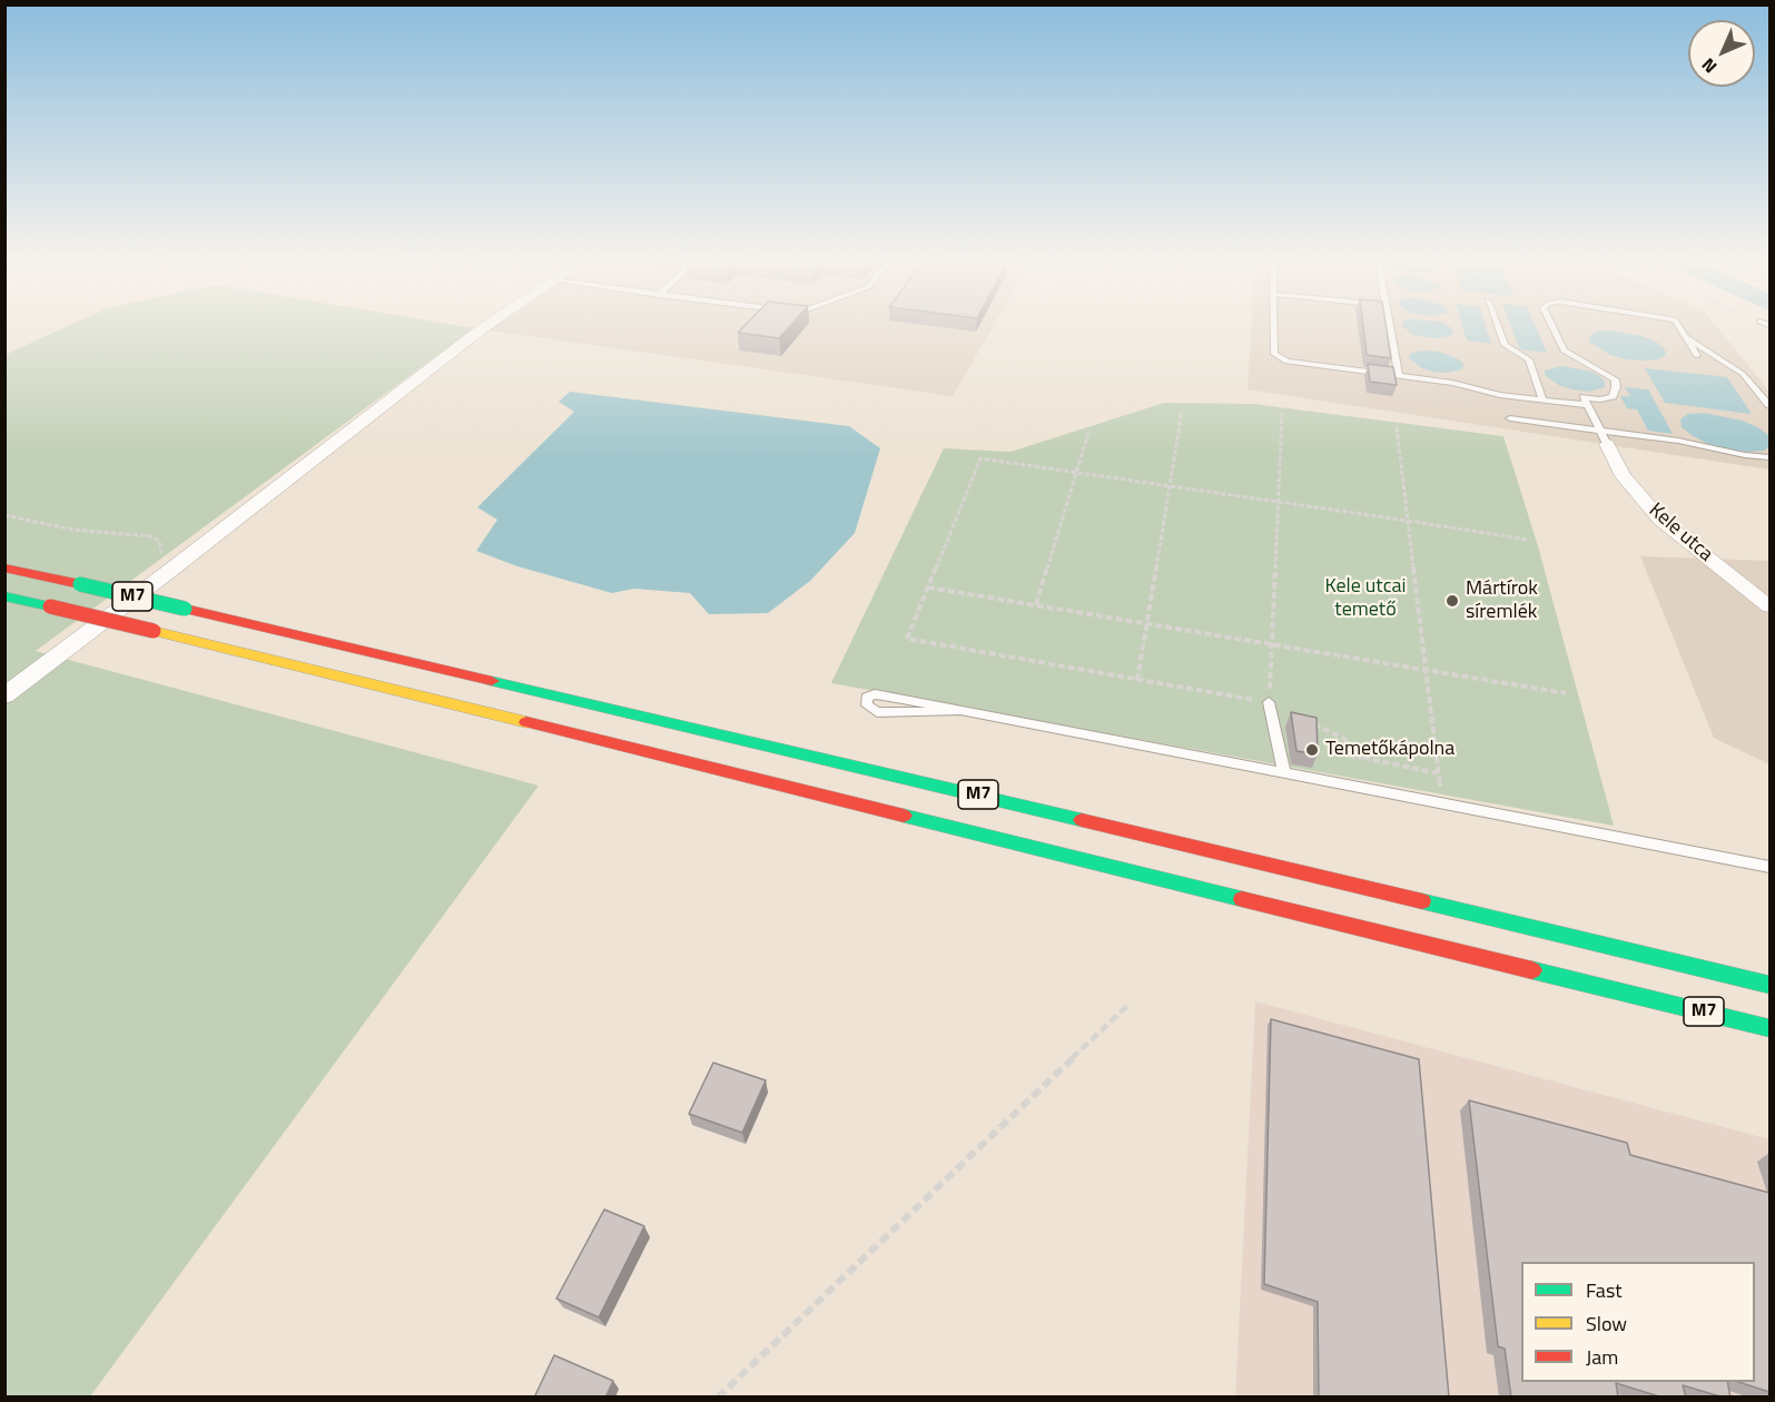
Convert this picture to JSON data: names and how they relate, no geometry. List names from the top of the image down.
{
  "streets": {
    "highway": ["M7"],
    "street": ["Kele utca"]
  },
  "parks": ["Kele utcai temető"],
  "places": ["Mártírok síremlék", "Temetőkápolna"],
  "legend": ["Fast", "Slow", "Jam"],
  "north": "bottom left"
}
